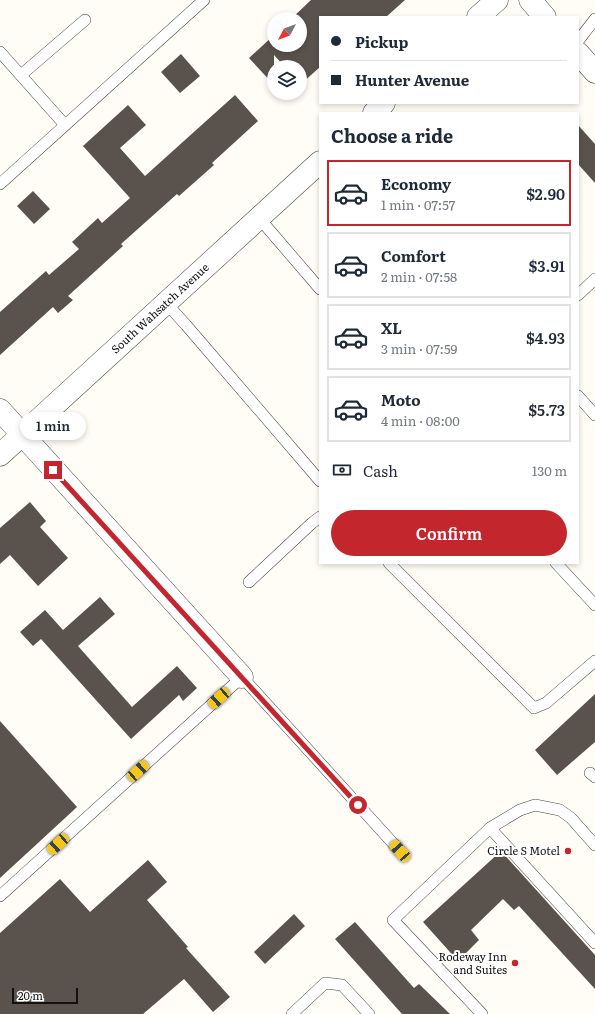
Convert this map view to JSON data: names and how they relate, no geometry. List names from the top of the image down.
{
  "streets": {
    "street": ["South Wahsatch Avenue"]
  },
  "places": ["Circle S Motel", "Rodeway Inn and Suites"],
  "scale_bar": "20 m",
  "north": "bottom left",
  "page": {
    "banner": ["Pickup", "Hunter Avenue"],
    "heading": "Choose a ride",
    "list": [
      {
        "name": "Economy",
        "note": "1 min · 07:57",
        "value": "$2.90"
      },
      {
        "name": "Comfort",
        "note": "2 min · 07:58",
        "value": "$3.91"
      },
      {
        "name": "XL",
        "note": "3 min · 07:59",
        "value": "$4.93"
      },
      {
        "name": "Moto",
        "note": "4 min · 08:00",
        "value": "$5.73"
      }
    ],
    "bubble": "1 min",
    "pay": ["Cash", "130 m"],
    "buttons": "Confirm",
    "scale": "20 m"
  }
}
